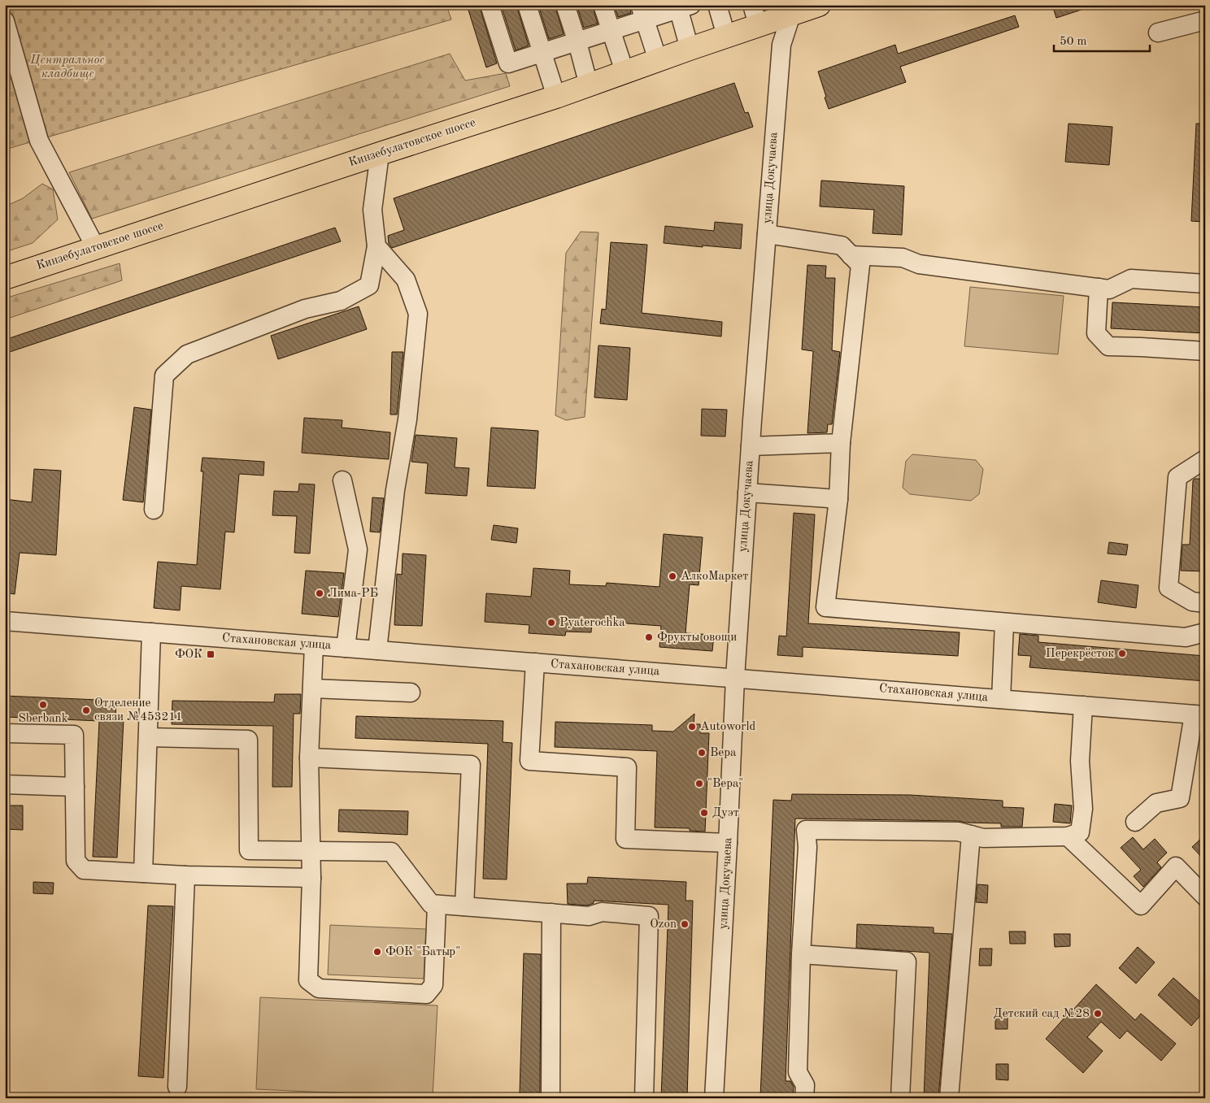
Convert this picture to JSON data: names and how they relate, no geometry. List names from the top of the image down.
{
  "streets": {
    "main road": ["Кинзебулатовское шоссе"],
    "street": ["улица Докучаева", "Стахановская улица"]
  },
  "crossings": [
    ["Кинзебулатовское шоссе", "улица Докучаева"],
    ["улица Докучаева", "Стахановская улица"]
  ],
  "parks": ["Центральное кладбище"],
  "places": {
    "other": [
      "АлкоМаркет",
      "Лима-РБ",
      "Pyaterochka",
      "Фрукты овощи",
      "Перекрёсток",
      "Sberbank",
      "Отделение связи №453211",
      "Autoworld",
      "Вера",
      "\"Вера\"",
      "Дуэт",
      "Ozon",
      "ФОК \"Батыр\"",
      "Детский сад №28"
    ],
    "transit": ["ФОК"]
  },
  "scale_bar": "50 m"
}
